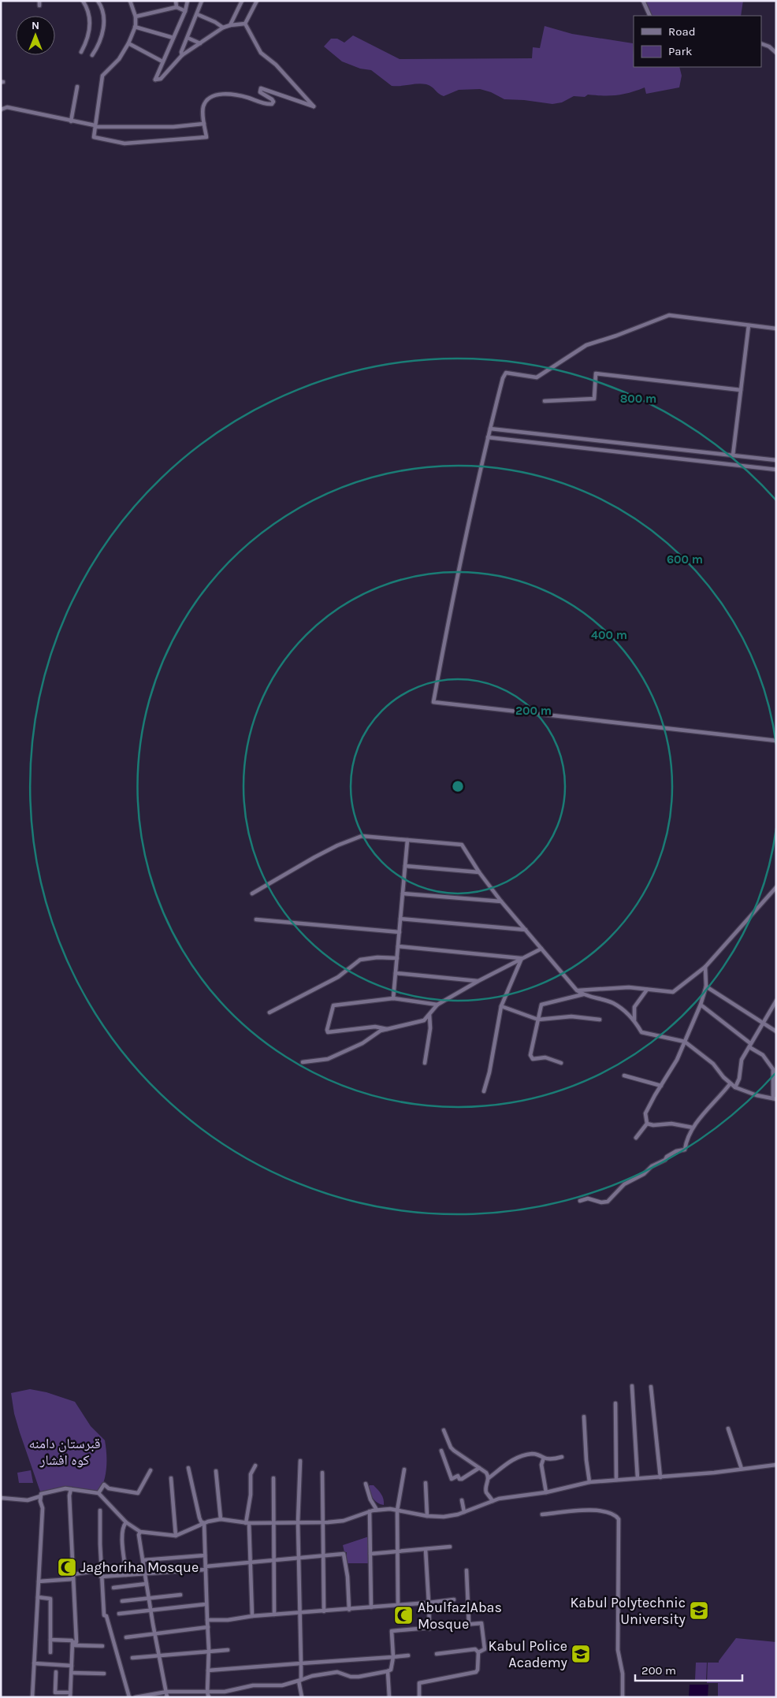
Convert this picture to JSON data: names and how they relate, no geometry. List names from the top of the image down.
{
  "parks": ["قبرستان دامنه کوه افشار"],
  "places": {
    "mosque": ["Jaghoriha Mosque", "AbulfazlAbas Mosque"],
    "school or university": ["Kabul Polytechnic University", "Kabul Police Academy"]
  },
  "legend": ["Road", "Park"],
  "scale_bar": "200 m",
  "north": "top",
  "rings": [
    "800 m",
    "600 m",
    "400 m",
    "200 m"
  ]
}
